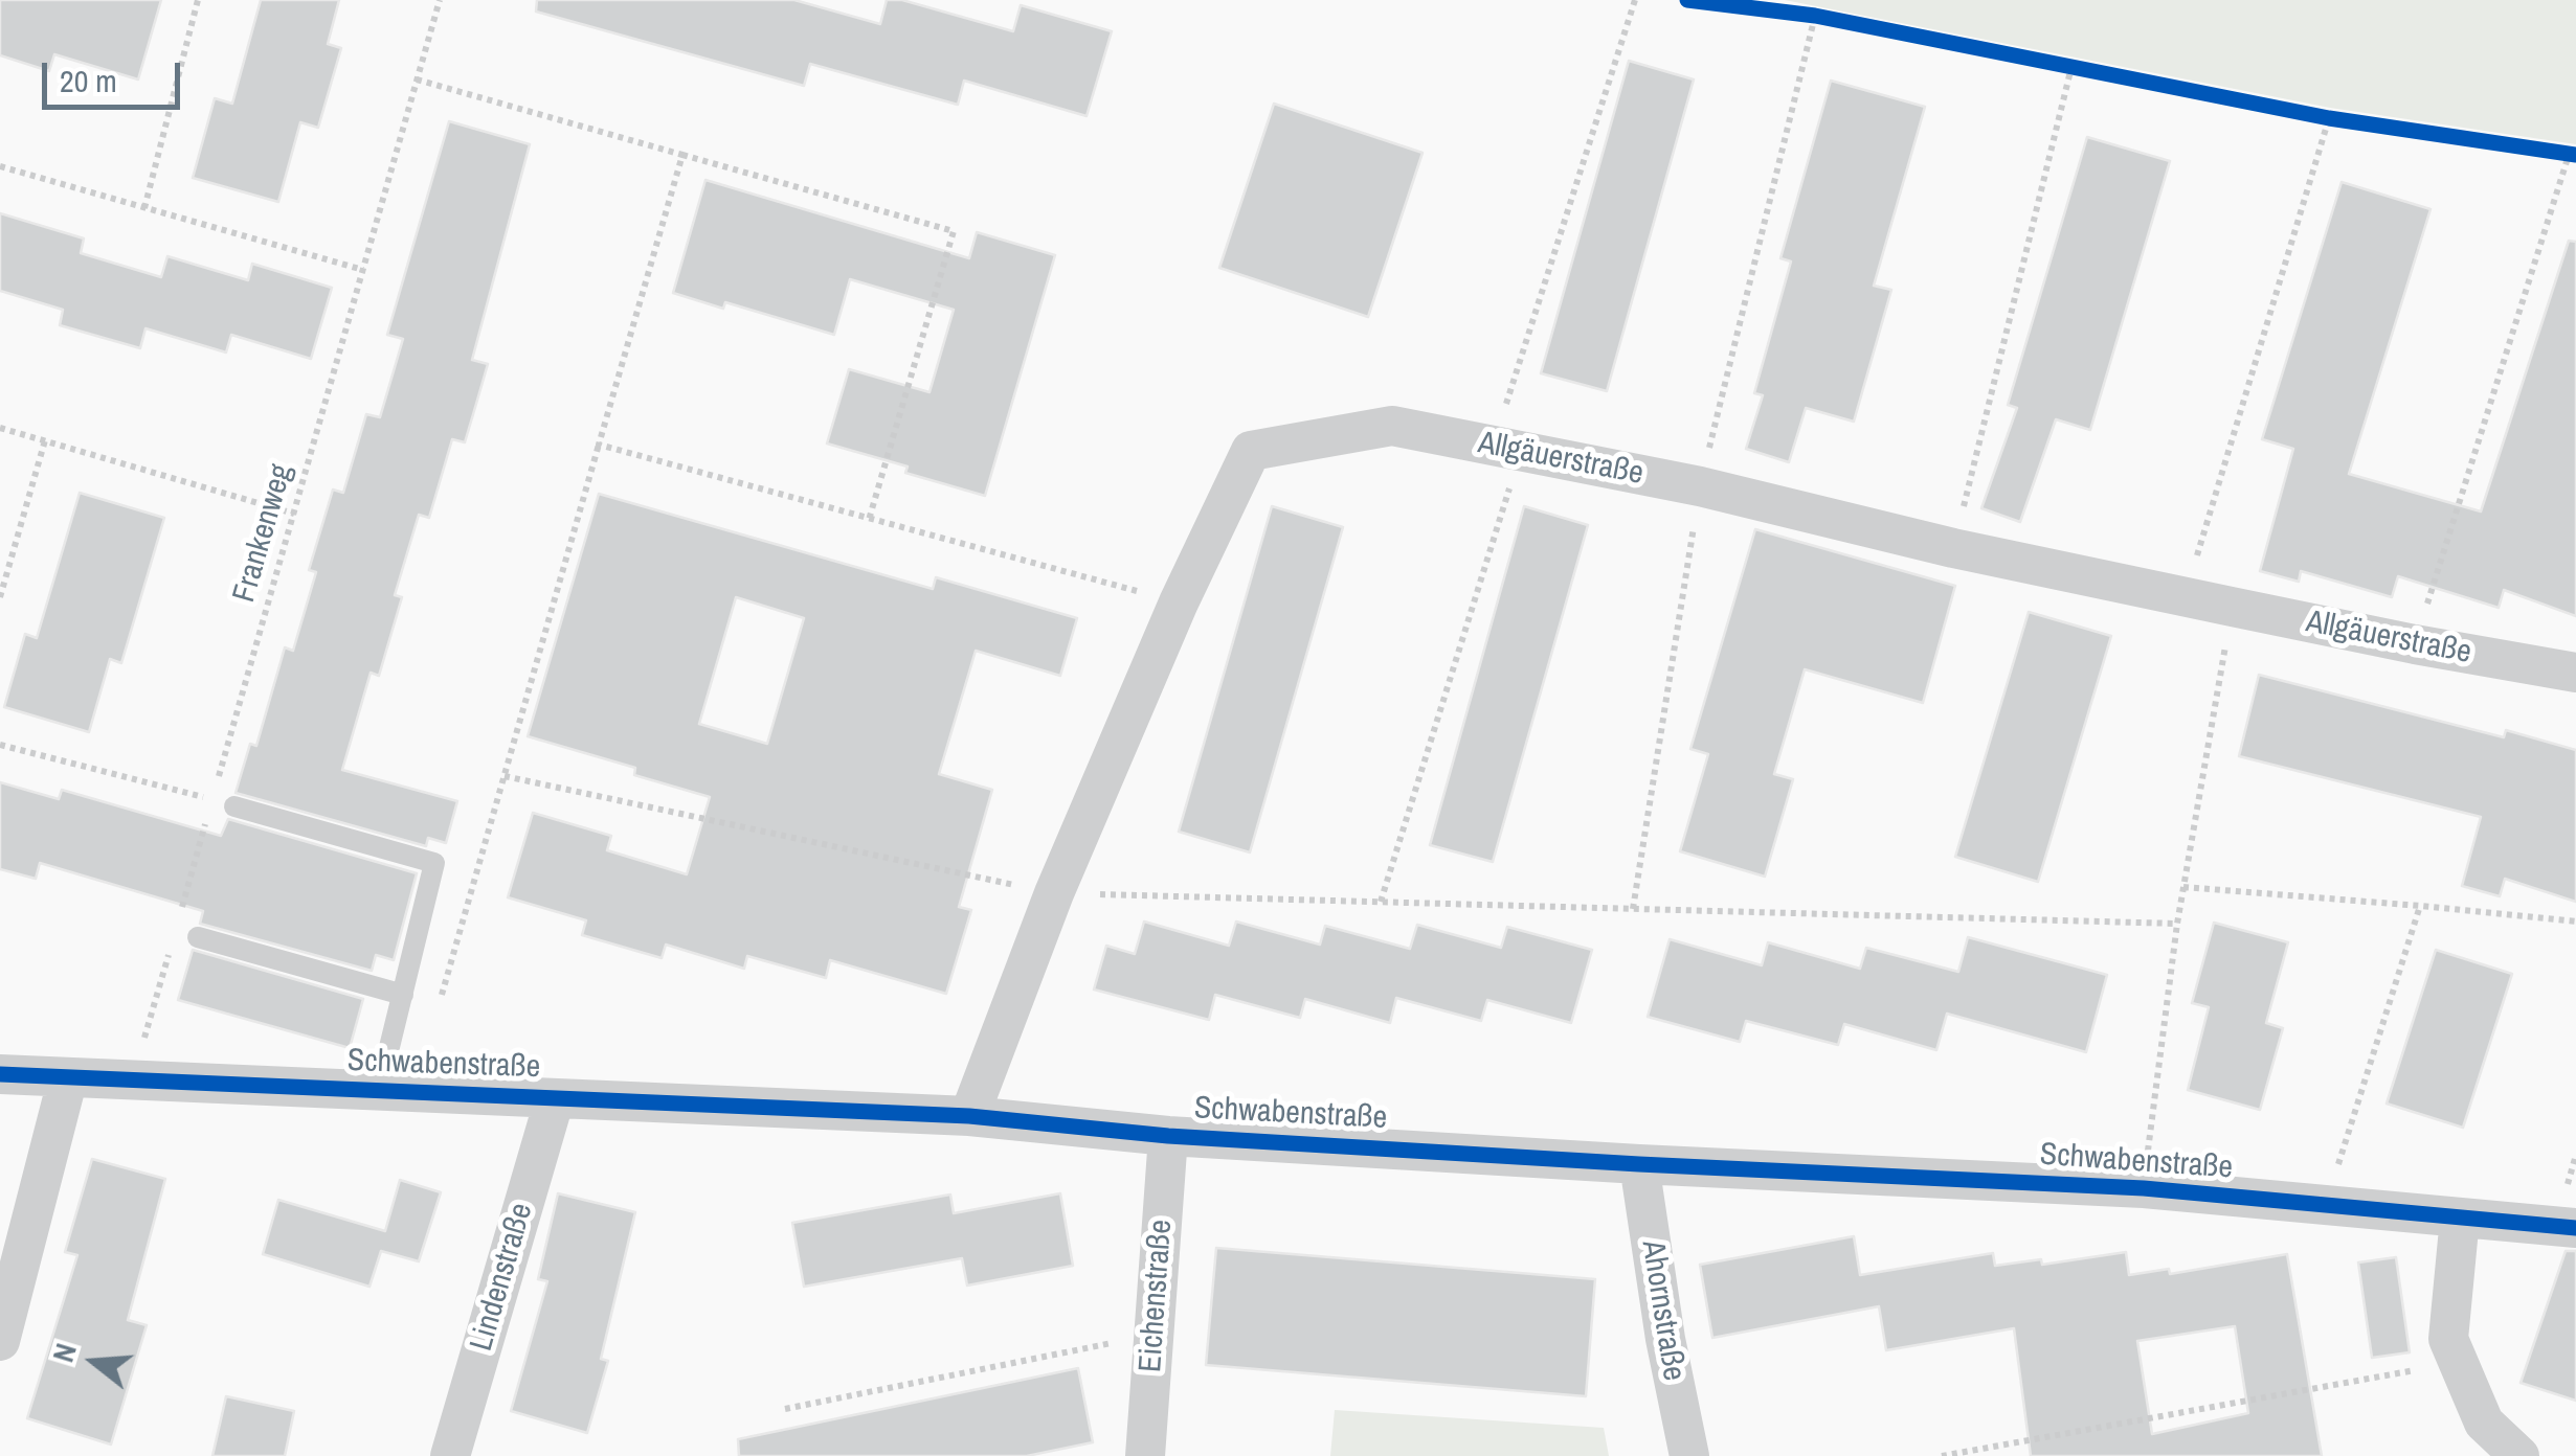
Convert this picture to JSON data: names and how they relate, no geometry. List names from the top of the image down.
{
  "streets": {
    "street": [
      "Allgäuerstraße",
      "Schwabenstraße",
      "Lindenstraße",
      "Eichenstraße",
      "Ahornstraße"
    ],
    "path": ["Frankenweg"]
  },
  "crossings": [
    ["Allgäuerstraße", "Schwabenstraße"],
    ["Schwabenstraße", "Lindenstraße"],
    ["Schwabenstraße", "Eichenstraße"],
    ["Schwabenstraße", "Ahornstraße"]
  ],
  "scale_bar": "20 m",
  "north": "left"
}
